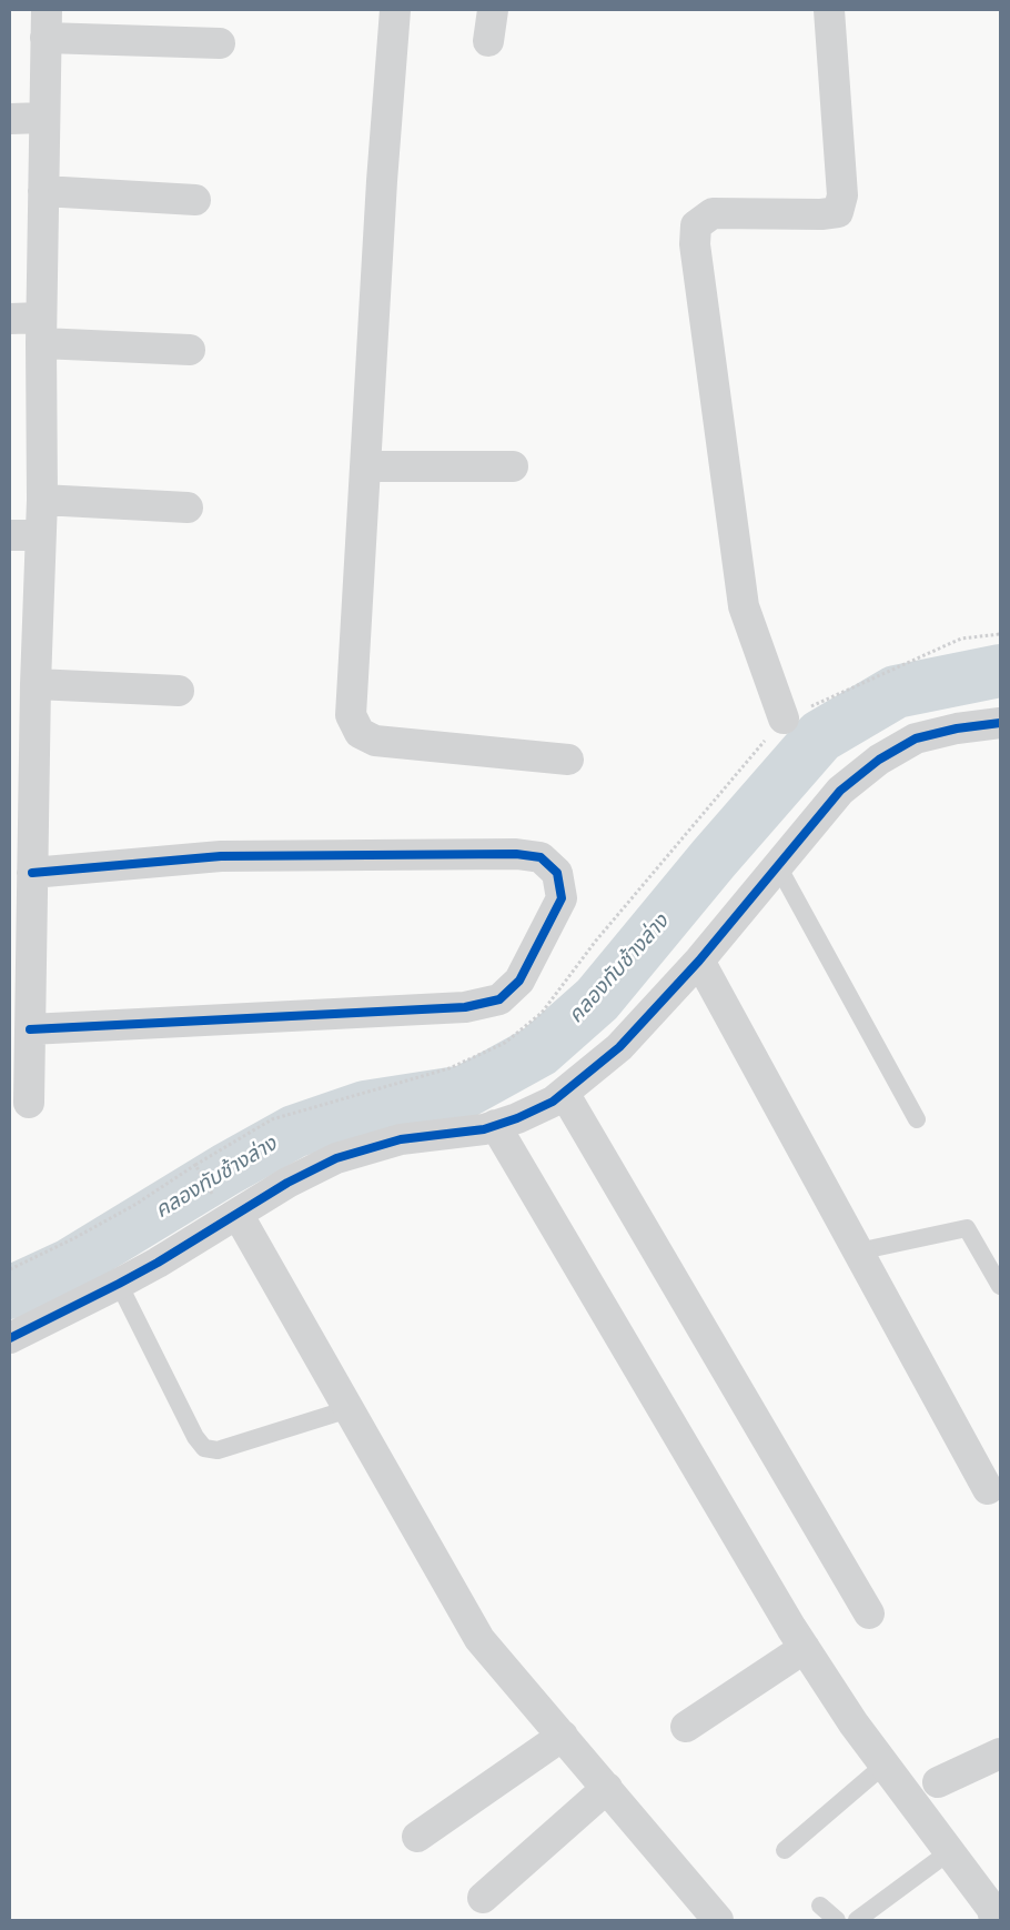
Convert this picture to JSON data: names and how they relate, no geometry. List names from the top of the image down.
{
  "water": ["คลองทับช้างล่าง"]
}
